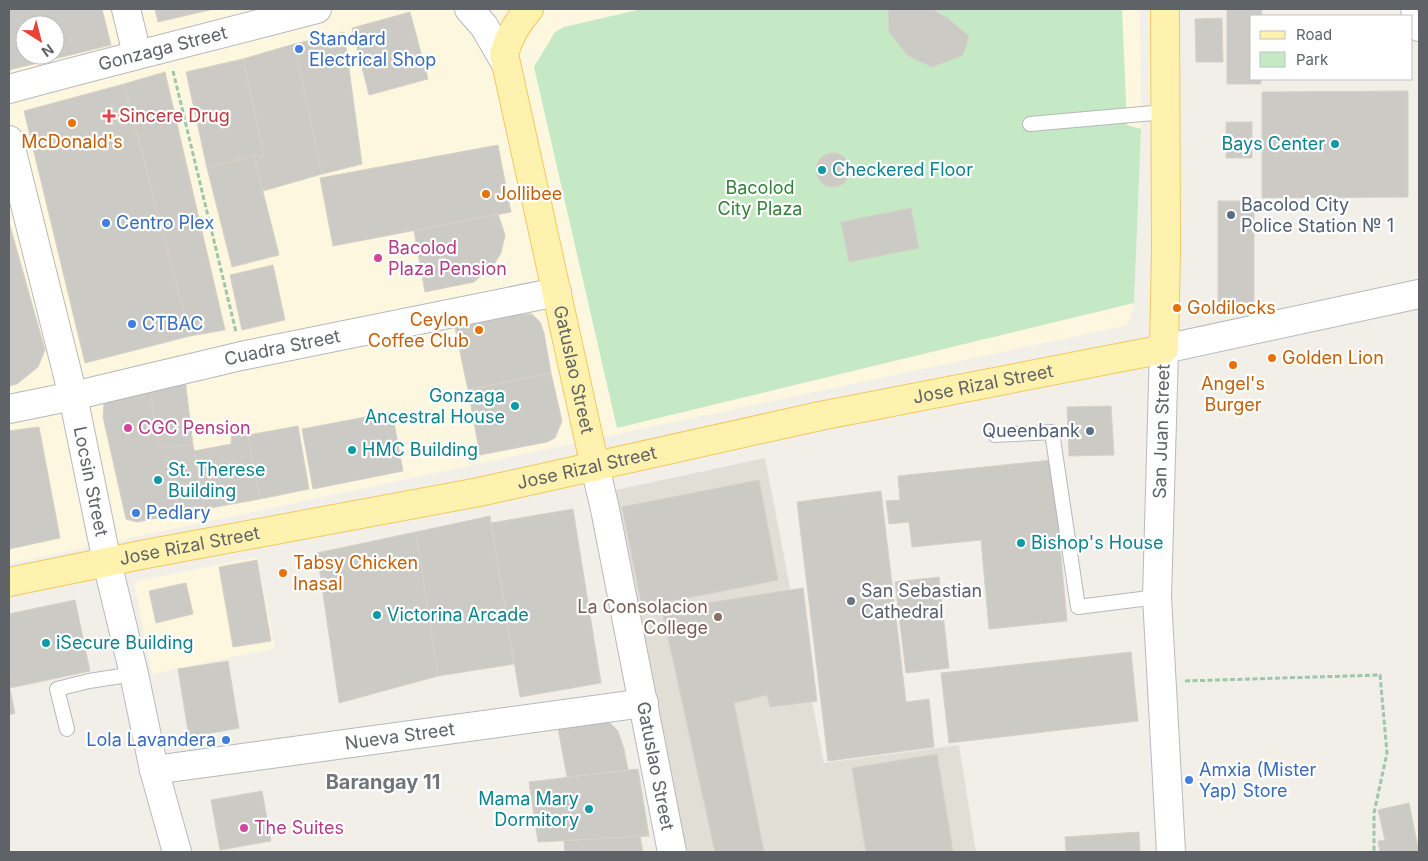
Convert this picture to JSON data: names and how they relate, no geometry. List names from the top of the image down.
{
  "streets": {
    "main road": ["Gatuslao Street", "Jose Rizal Street", "San Juan Street"],
    "street": [
      "Gonzaga Street",
      "Cuadra Street",
      "Locsin Street",
      "Nueva Street"
    ]
  },
  "crossings": [
    ["Cuadra Street", "Gatuslao Street"],
    ["Cuadra Street", "Locsin Street"],
    ["Gatuslao Street", "Jose Rizal Street"],
    ["Gatuslao Street", "Nueva Street"],
    ["Jose Rizal Street", "San Juan Street"],
    ["Jose Rizal Street", "Locsin Street"],
    ["Locsin Street", "Nueva Street"]
  ],
  "districts": ["Barangay 11"],
  "parks": ["Bacolod City Plaza"],
  "places": {
    "other": [
      "Standard Electrical Shop",
      "McDonald's",
      "Bays Center",
      "Checkered Floor",
      "Jollibee",
      "Bacolod City Police Station № 1",
      "Centro Plex",
      "Bacolod Plaza Pension",
      "Goldilocks",
      "CTBAC",
      "Ceylon Coffee Club",
      "Golden Lion",
      "Angel's Burger",
      "Gonzaga Ancestral House",
      "CGC Pension",
      "Queenbank",
      "HMC Building",
      "St. Therese Building",
      "Pedlary",
      "Bishop's House",
      "Tabsy Chicken Inasal",
      "San Sebastian Cathedral",
      "Victorina Arcade",
      "La Consolacion College",
      "iSecure Building",
      "Lola Lavandera",
      "Amxia (Mister Yap) Store",
      "Mama Mary Dormitory",
      "The Suites"
    ],
    "health": ["Sincere Drug"]
  },
  "legend": ["Road", "Park"],
  "north": "bottom right"
}
